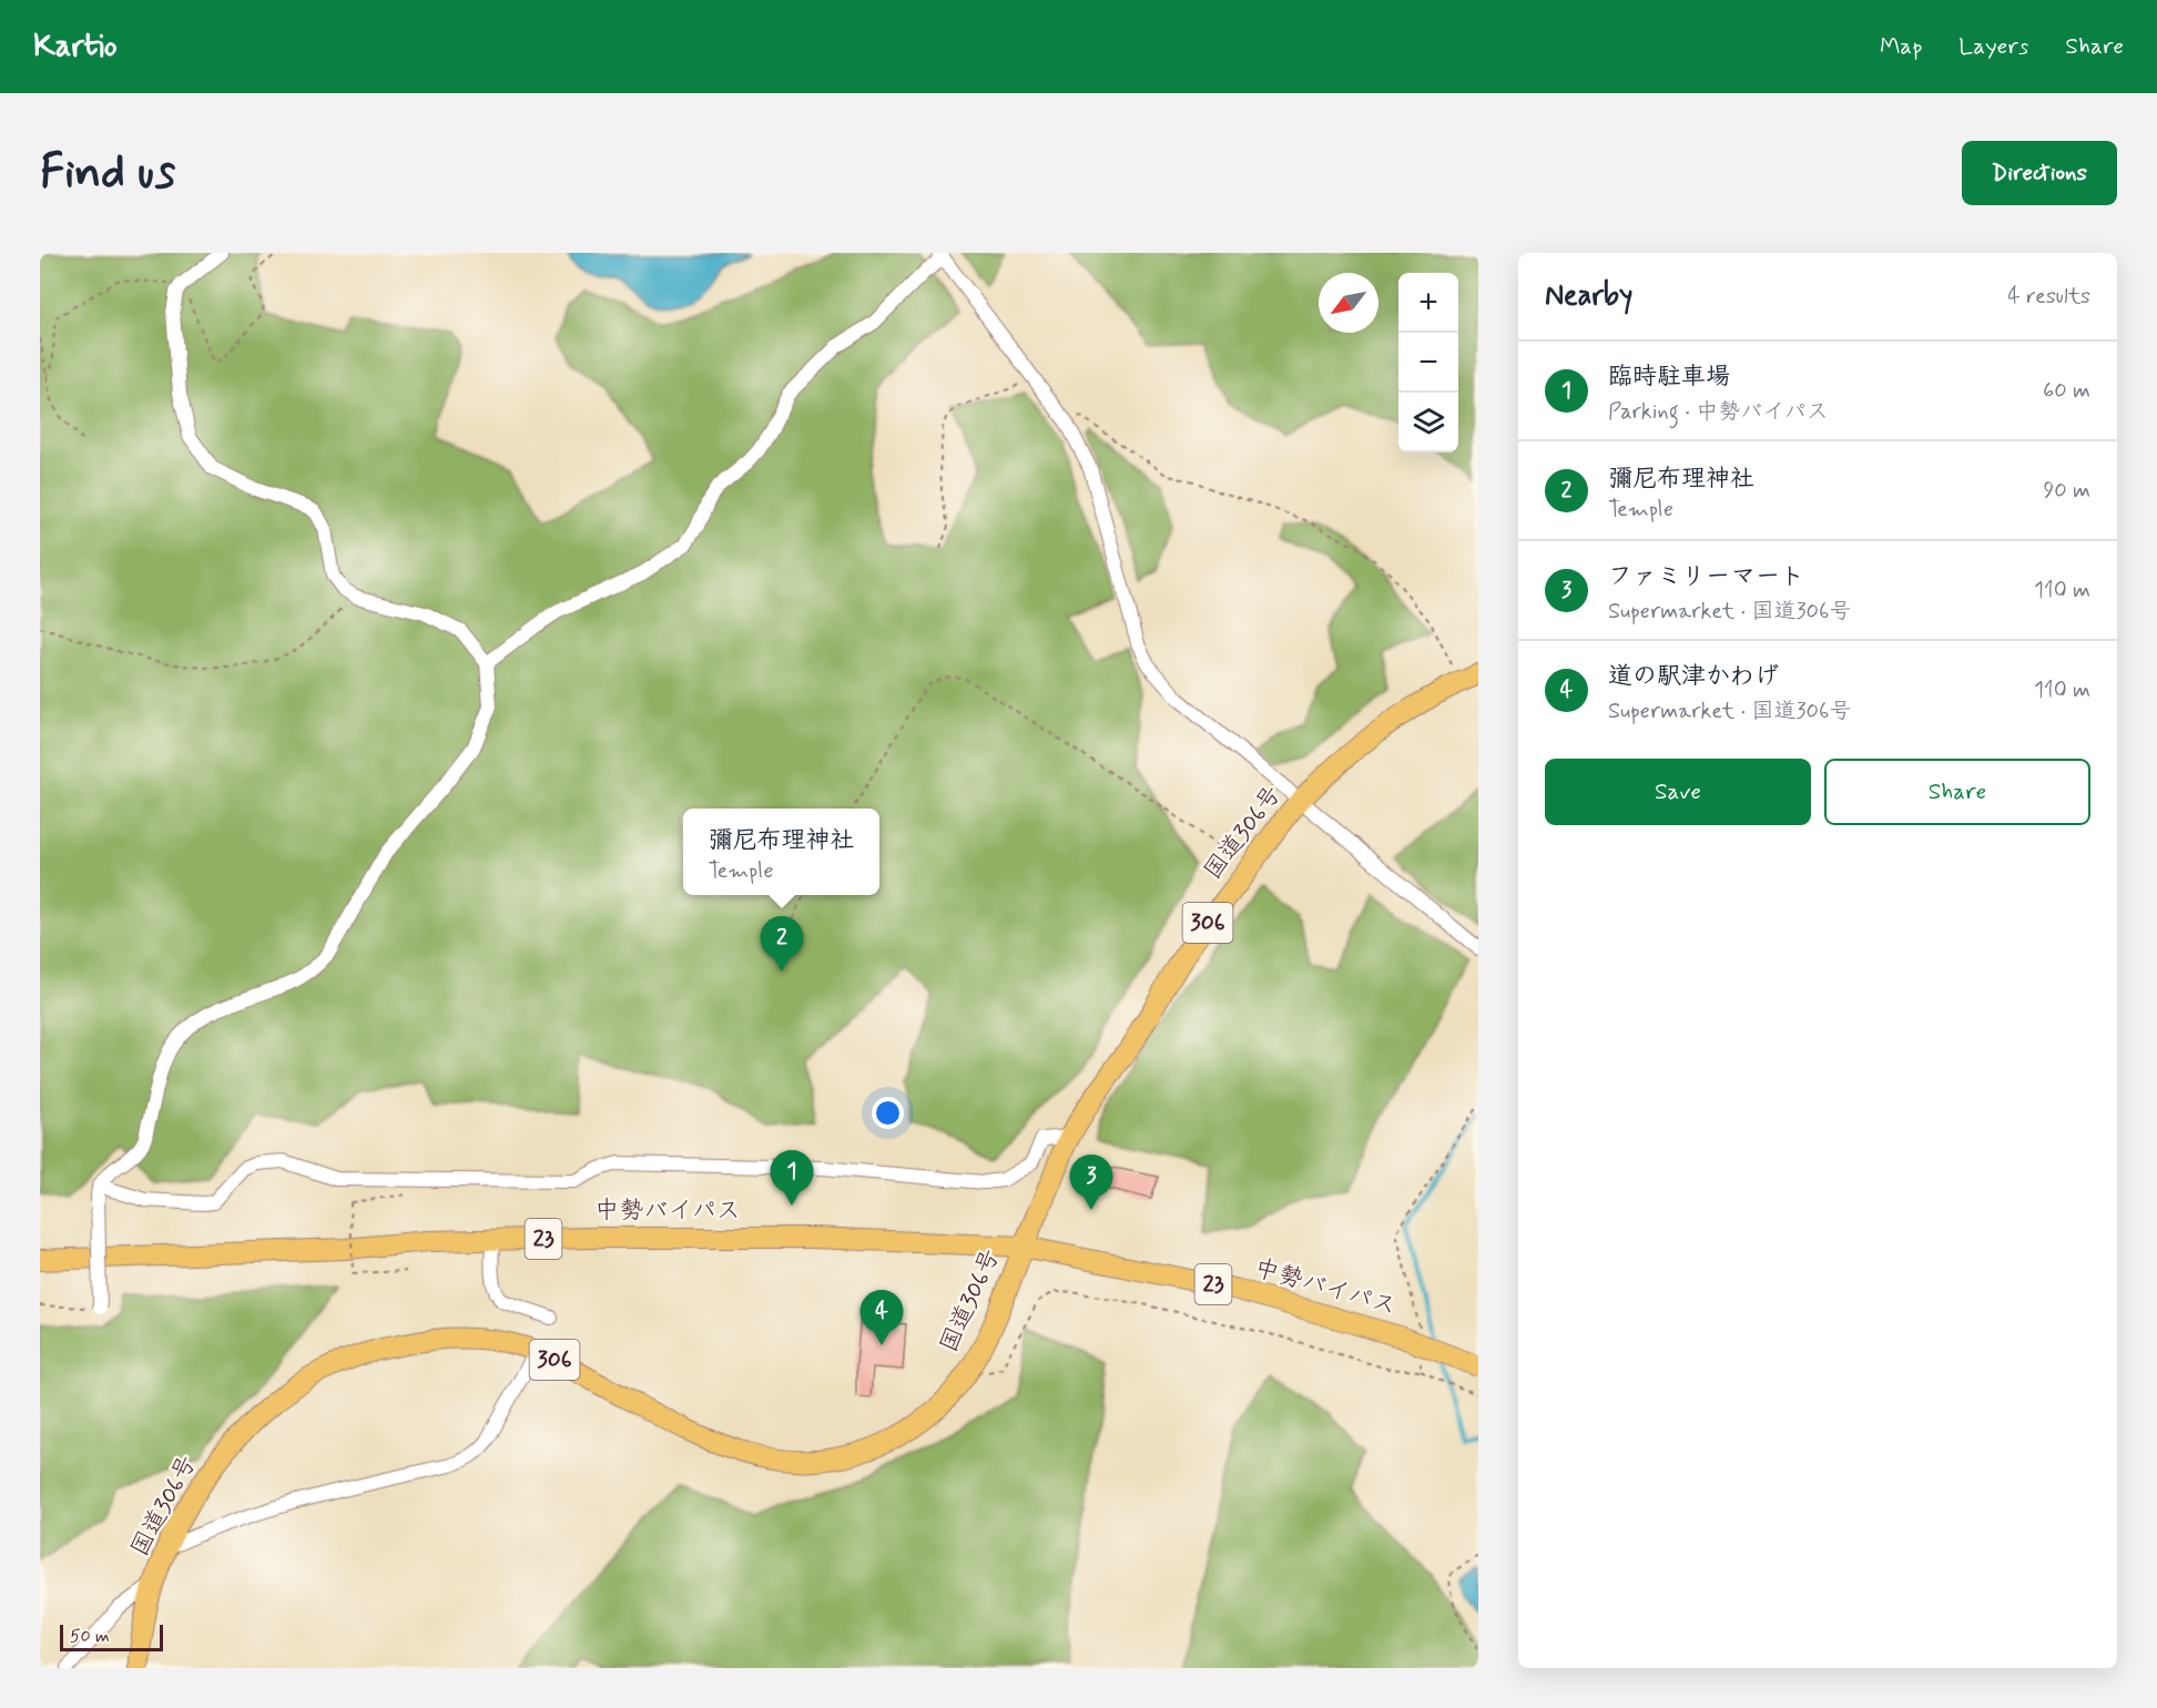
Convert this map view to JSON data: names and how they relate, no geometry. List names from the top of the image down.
{
  "streets": {
    "highway": [
      "国道306号",
      "306",
      "中勢バイパス",
      "23"
    ]
  },
  "crossings": [
    ["国道306号", "中勢バイパス"]
  ],
  "scale_bar": "50 m",
  "north": "bottom left",
  "page": {
    "header": "Kartio",
    "nav": ["Map", "Layers", "Share"],
    "buttons": [
      "Directions",
      ["Save", "Share"]
    ],
    "title": "Find us",
    "heading": ["Nearby", "4 results"],
    "map_buttons": ["+", "−"],
    "list": [
      {
        "mark": "1",
        "name": "臨時駐車場",
        "note": "Parking · 中勢バイパス",
        "value": "60 m"
      },
      {
        "mark": "2",
        "name": "彌尼布理神社",
        "note": "Temple",
        "value": "90 m"
      },
      {
        "mark": "3",
        "name": "ファミリーマート",
        "note": "Supermarket · 国道306号",
        "value": "110 m"
      },
      {
        "mark": "4",
        "name": "道の駅津かわげ",
        "note": "Supermarket · 国道306号",
        "value": "110 m"
      }
    ],
    "popup": ["彌尼布理神社", "Temple"],
    "pins": [
      "2",
      "1",
      "3",
      "4"
    ],
    "scale": "50 m"
  }
}
